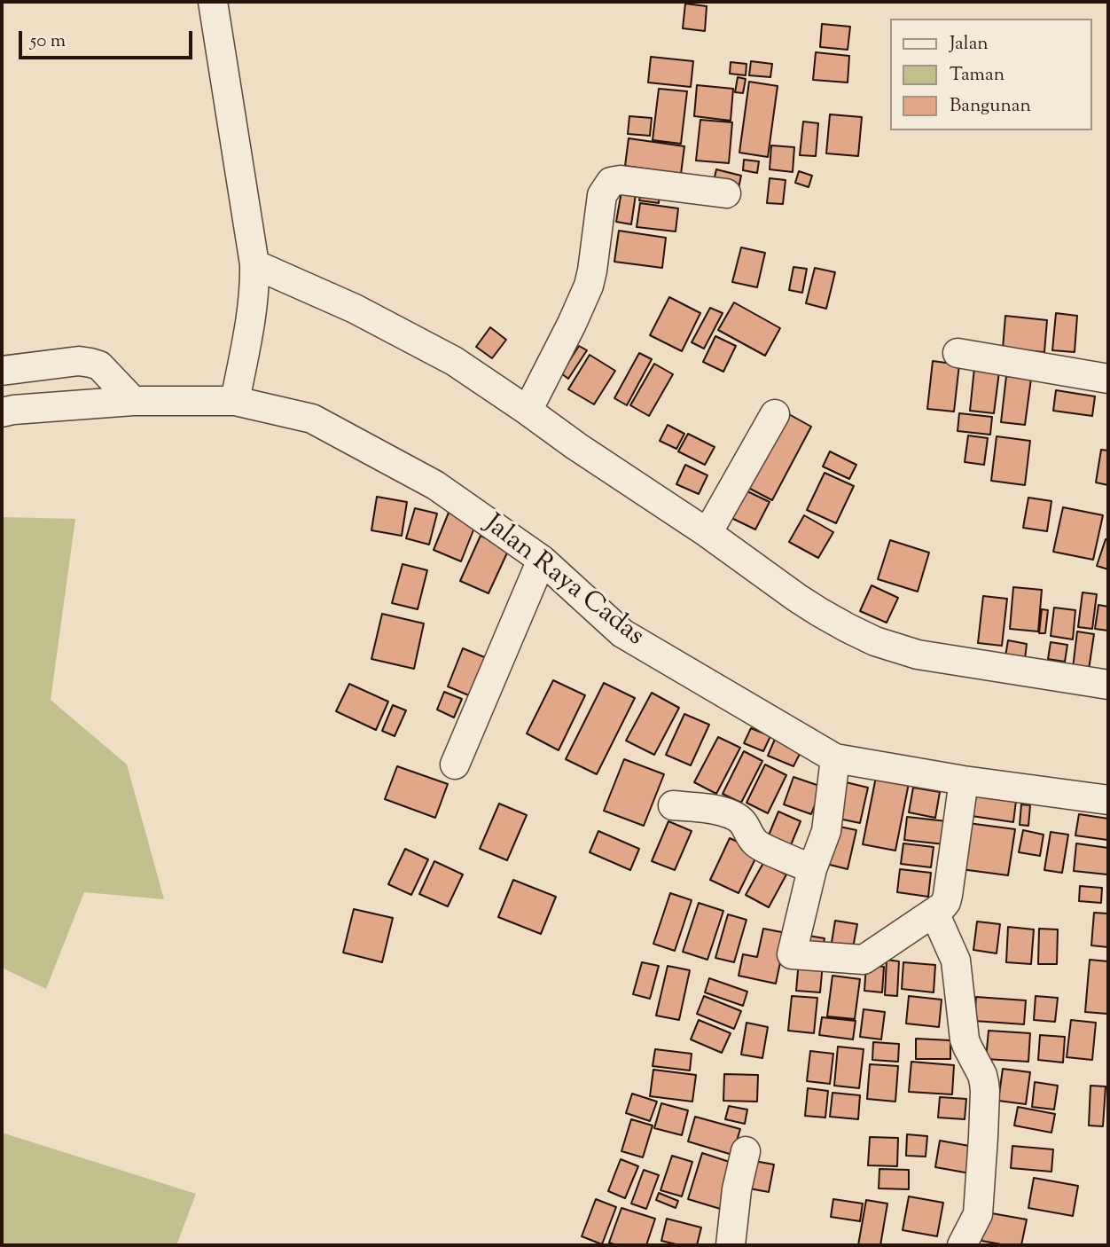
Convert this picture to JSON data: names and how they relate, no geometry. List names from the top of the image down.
{
  "streets": {
    "street": ["Jalan Raya Cadas"]
  },
  "legend": ["Jalan", "Taman", "Bangunan"],
  "scale_bar": "50 m"
}
